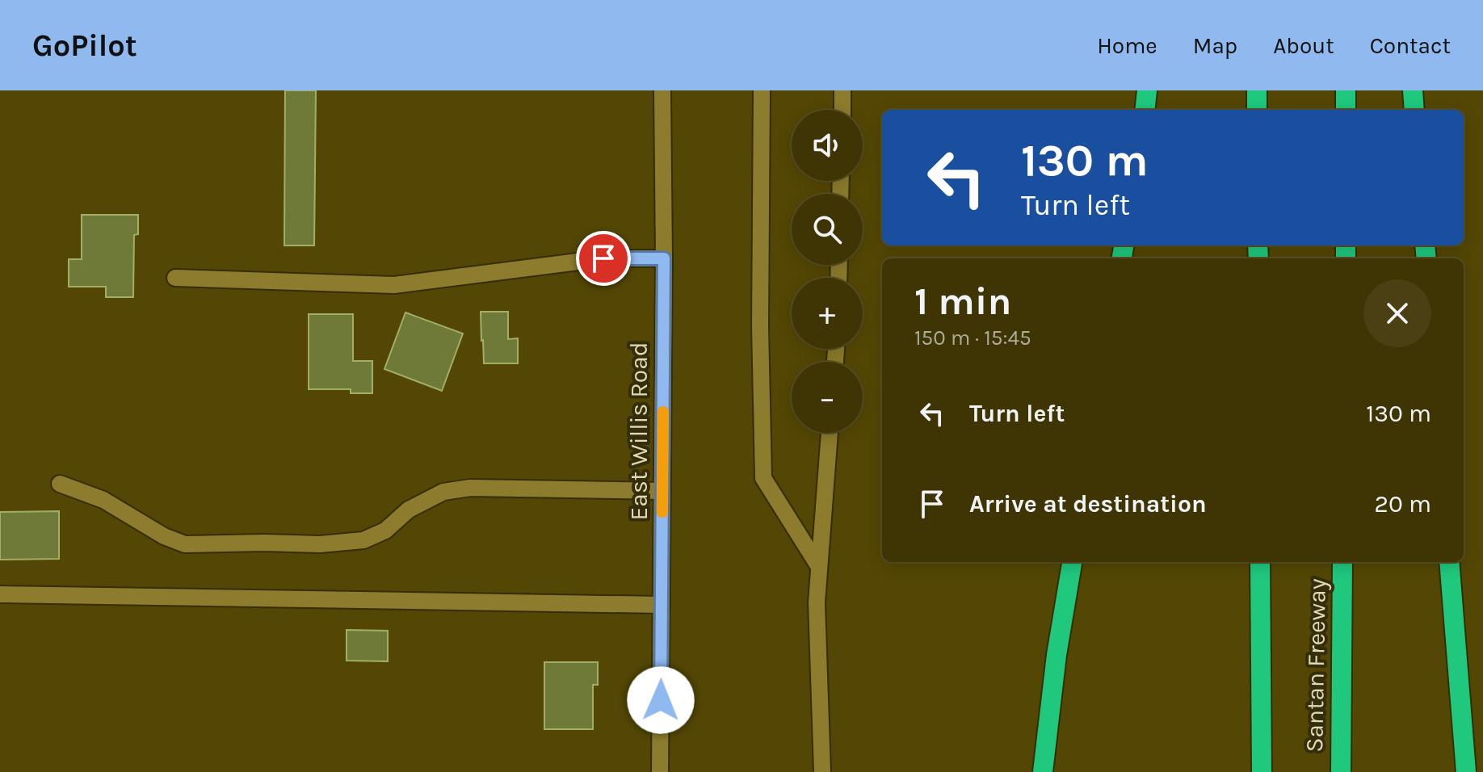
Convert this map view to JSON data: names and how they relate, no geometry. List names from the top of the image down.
{
  "streets": {
    "highway": ["Santan Freeway"],
    "street": ["East Willis Road"]
  },
  "page": {
    "header": "GoPilot",
    "nav": [
      "Home",
      "Map",
      "About",
      "Contact"
    ],
    "map_buttons": ["+", "−"],
    "turn": ["130 m", "Turn left"],
    "heading": ["1 min", "150 m · 15:45"],
    "list": [
      {
        "name": "Turn left",
        "value": "130 m"
      },
      {
        "name": "Arrive at destination",
        "value": "20 m"
      }
    ]
  }
}
